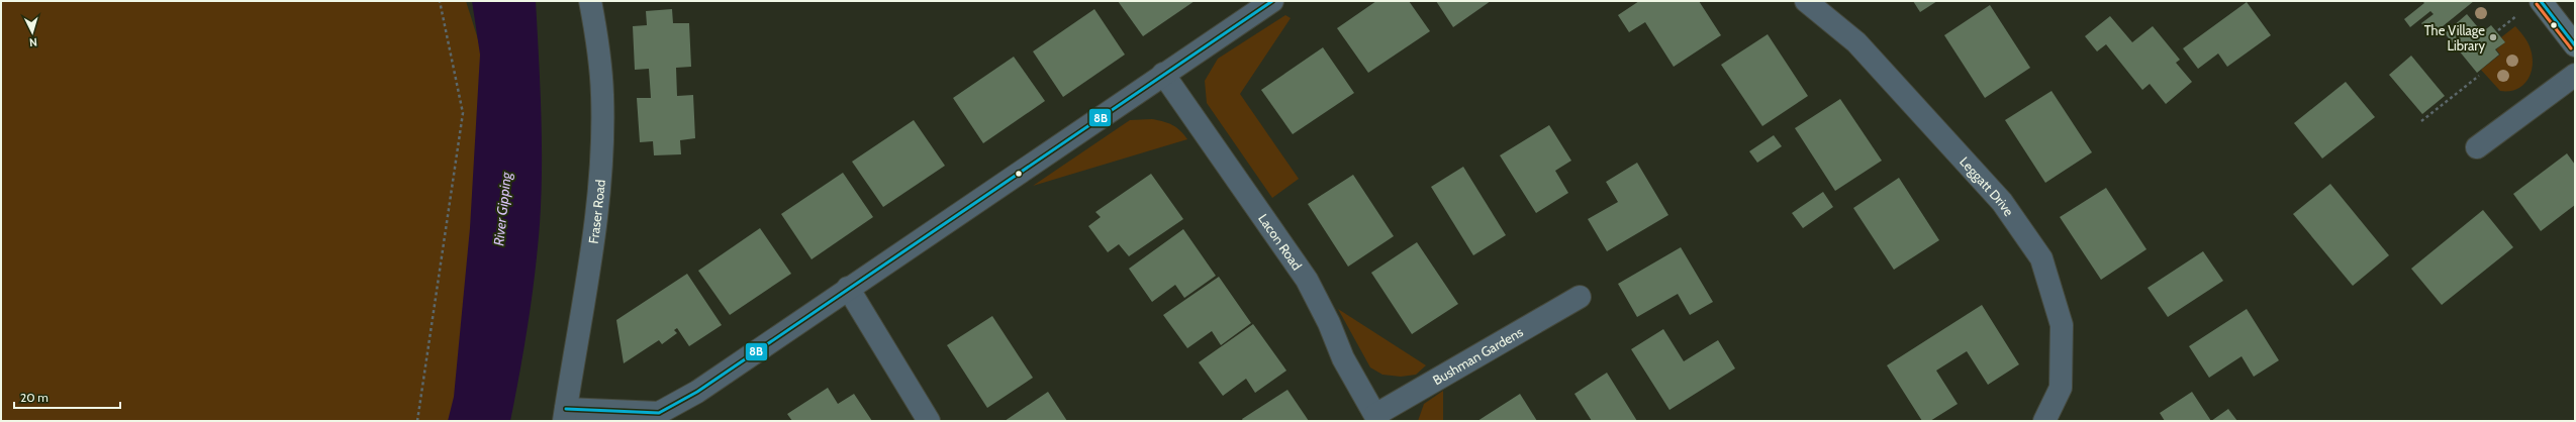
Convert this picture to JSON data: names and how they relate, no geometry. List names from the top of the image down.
{
  "streets": {
    "street": [
      "Leggatt Drive",
      "Fraser Road",
      "Lacon Road",
      "Bushman Gardens"
    ]
  },
  "crossings": [
    ["Lacon Road", "Bushman Gardens"]
  ],
  "water": ["River Gipping"],
  "places": ["The Village Library"],
  "lines": ["transit line 8B"],
  "scale_bar": "20 m",
  "north": "bottom"
}
